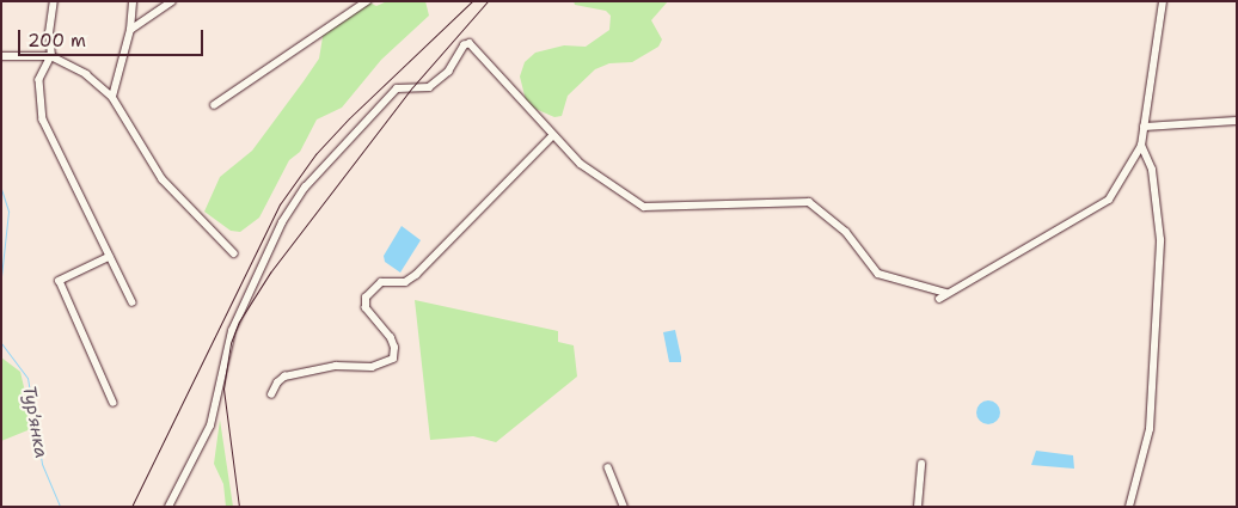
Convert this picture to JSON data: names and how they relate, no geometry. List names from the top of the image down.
{
  "water": ["Тур'янка"],
  "scale_bar": "200 m"
}
